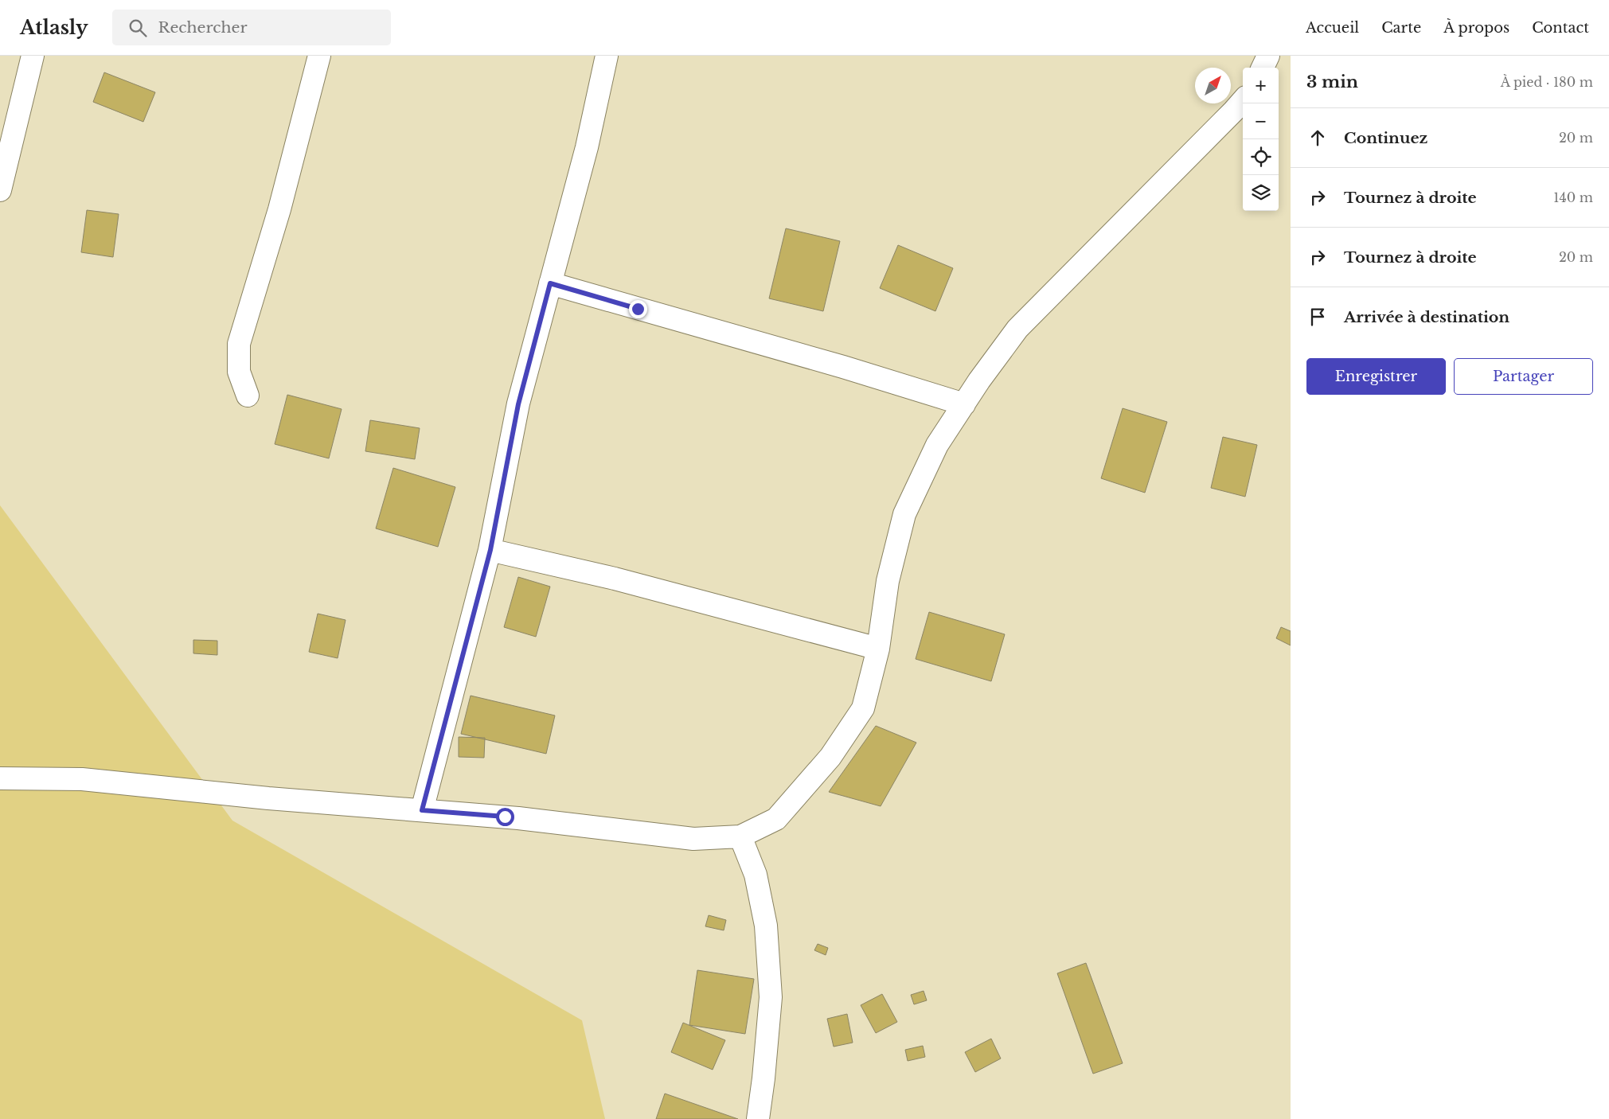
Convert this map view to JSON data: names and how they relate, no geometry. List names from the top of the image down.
{
  "north": "top right",
  "page": {
    "header": "Atlasly",
    "search": "Rechercher",
    "nav": [
      "Accueil",
      "Carte",
      "À propos",
      "Contact"
    ],
    "heading": ["3 min", "À pied · 180 m"],
    "map_buttons": ["+", "−"],
    "list": [
      ["Continuez", "20 m"],
      ["Tournez à droite", "140 m"],
      ["Tournez à droite", "20 m"],
      "Arrivée à destination"
    ],
    "buttons": ["Enregistrer", "Partager"]
  }
}
